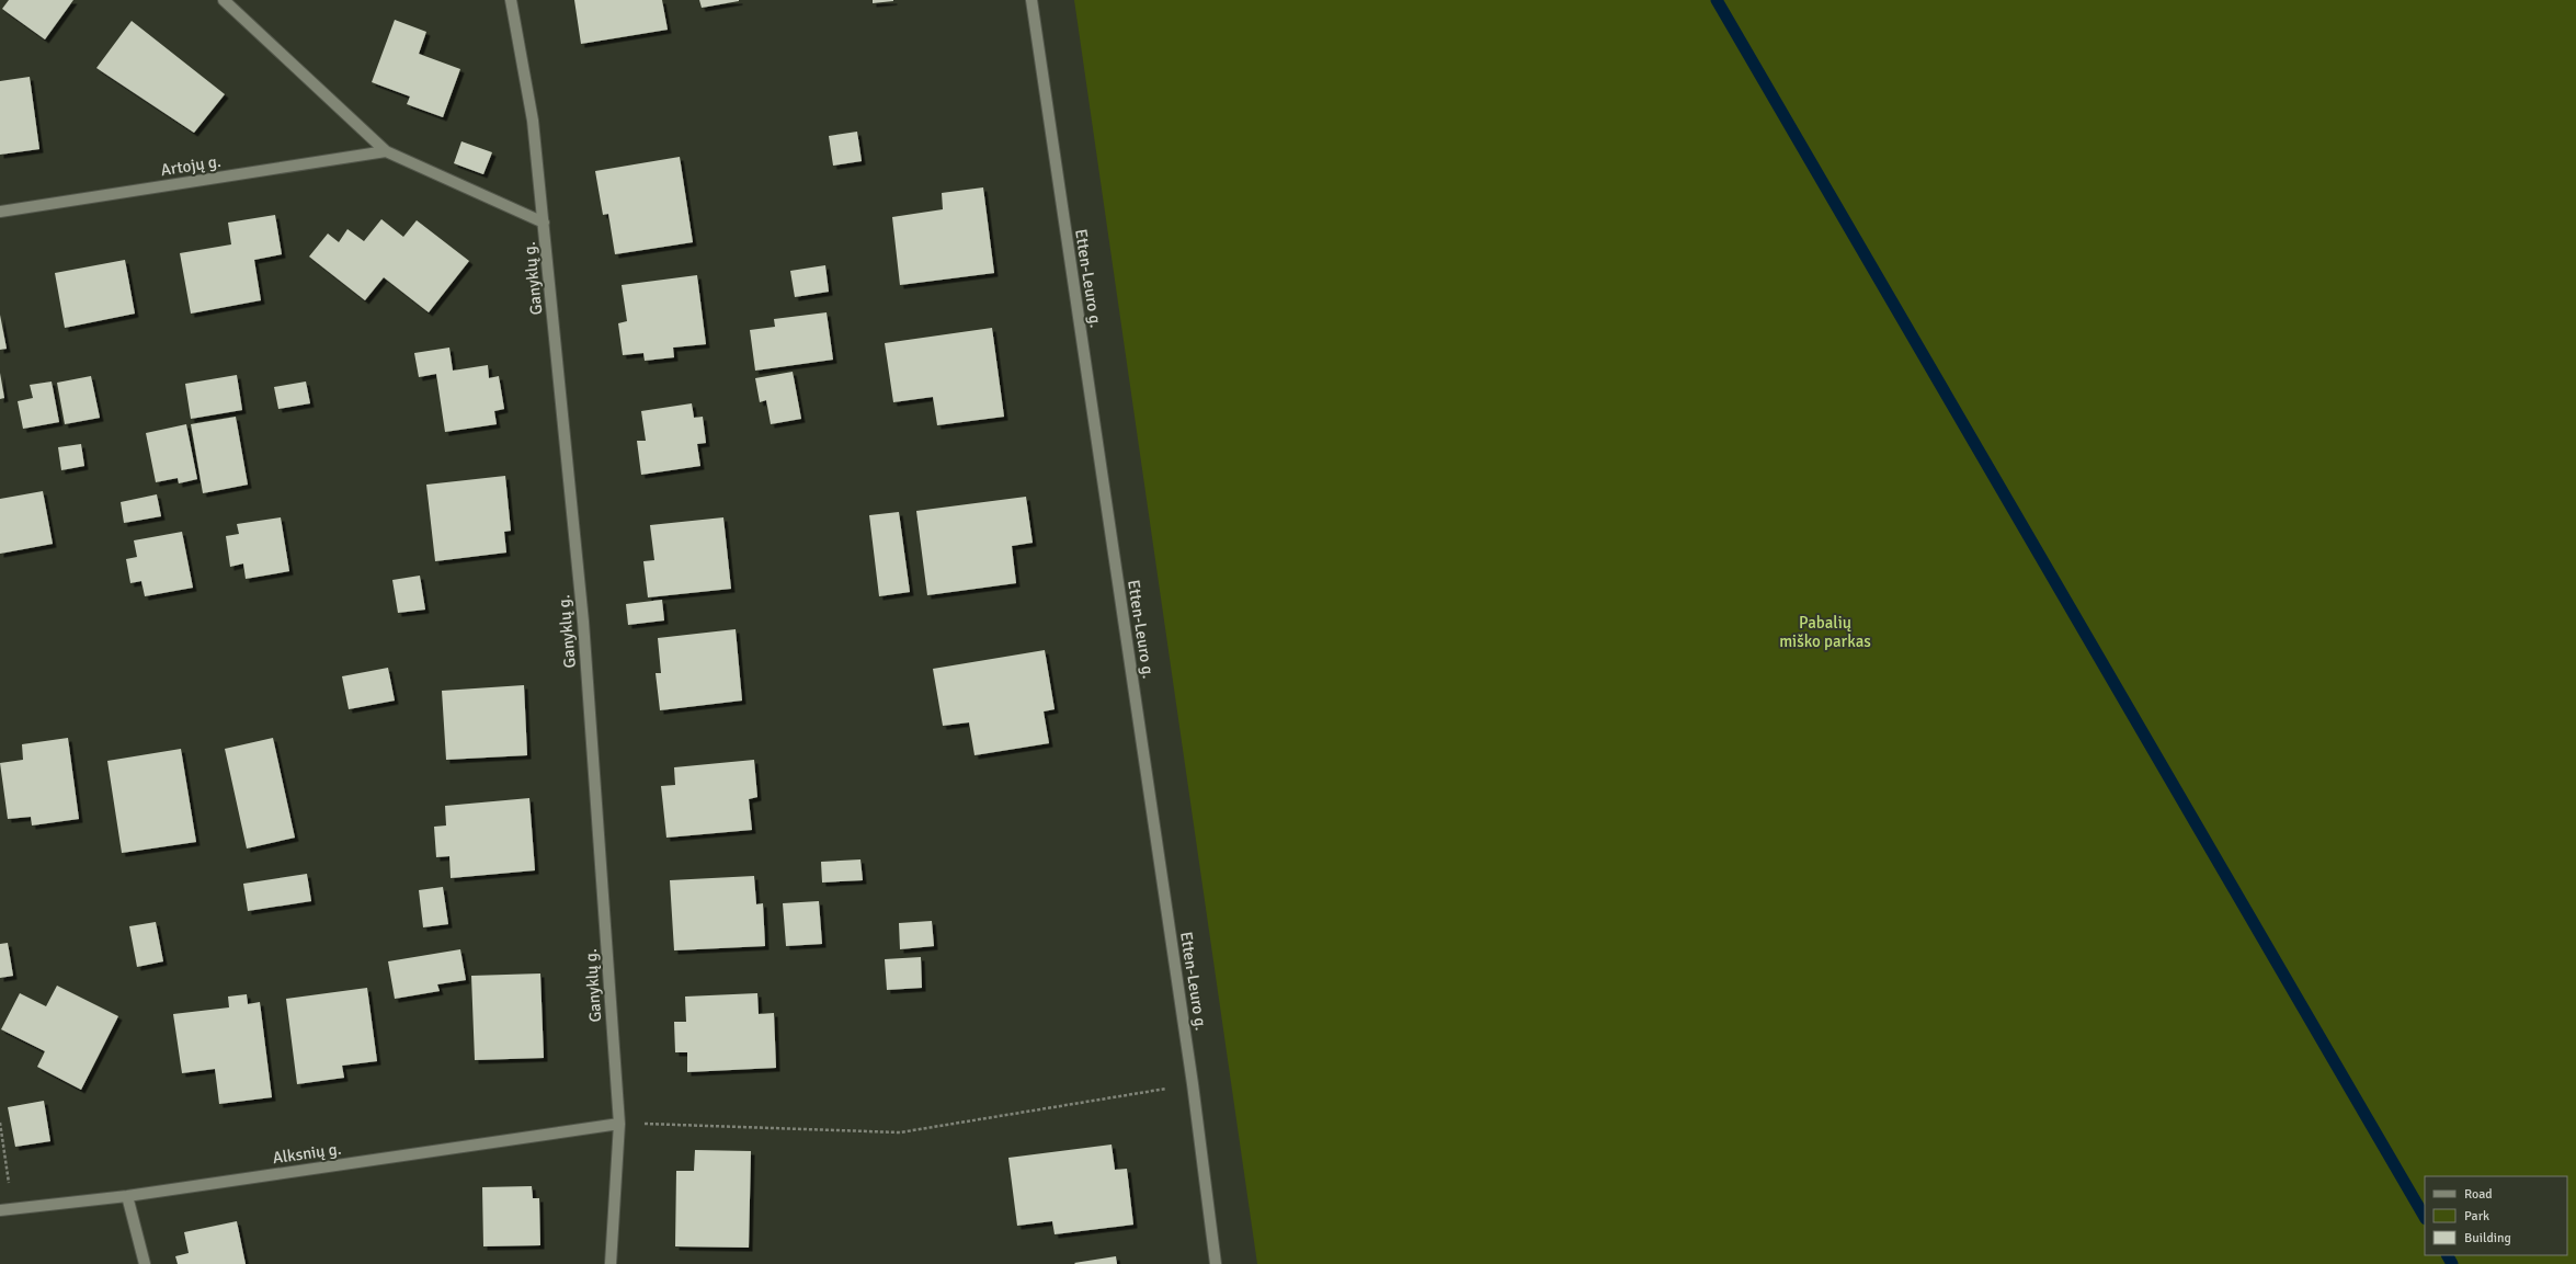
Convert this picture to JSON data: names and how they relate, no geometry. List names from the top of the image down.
{
  "streets": {
    "street": [
      "Artojų g.",
      "Ganyklų g.",
      "Etten-Leuro g.",
      "Alksnių g."
    ]
  },
  "crossings": [
    ["Ganyklų g.", "Alksnių g."]
  ],
  "parks": ["Pabalių miško parkas"],
  "legend": ["Road", "Park", "Building"]
}
